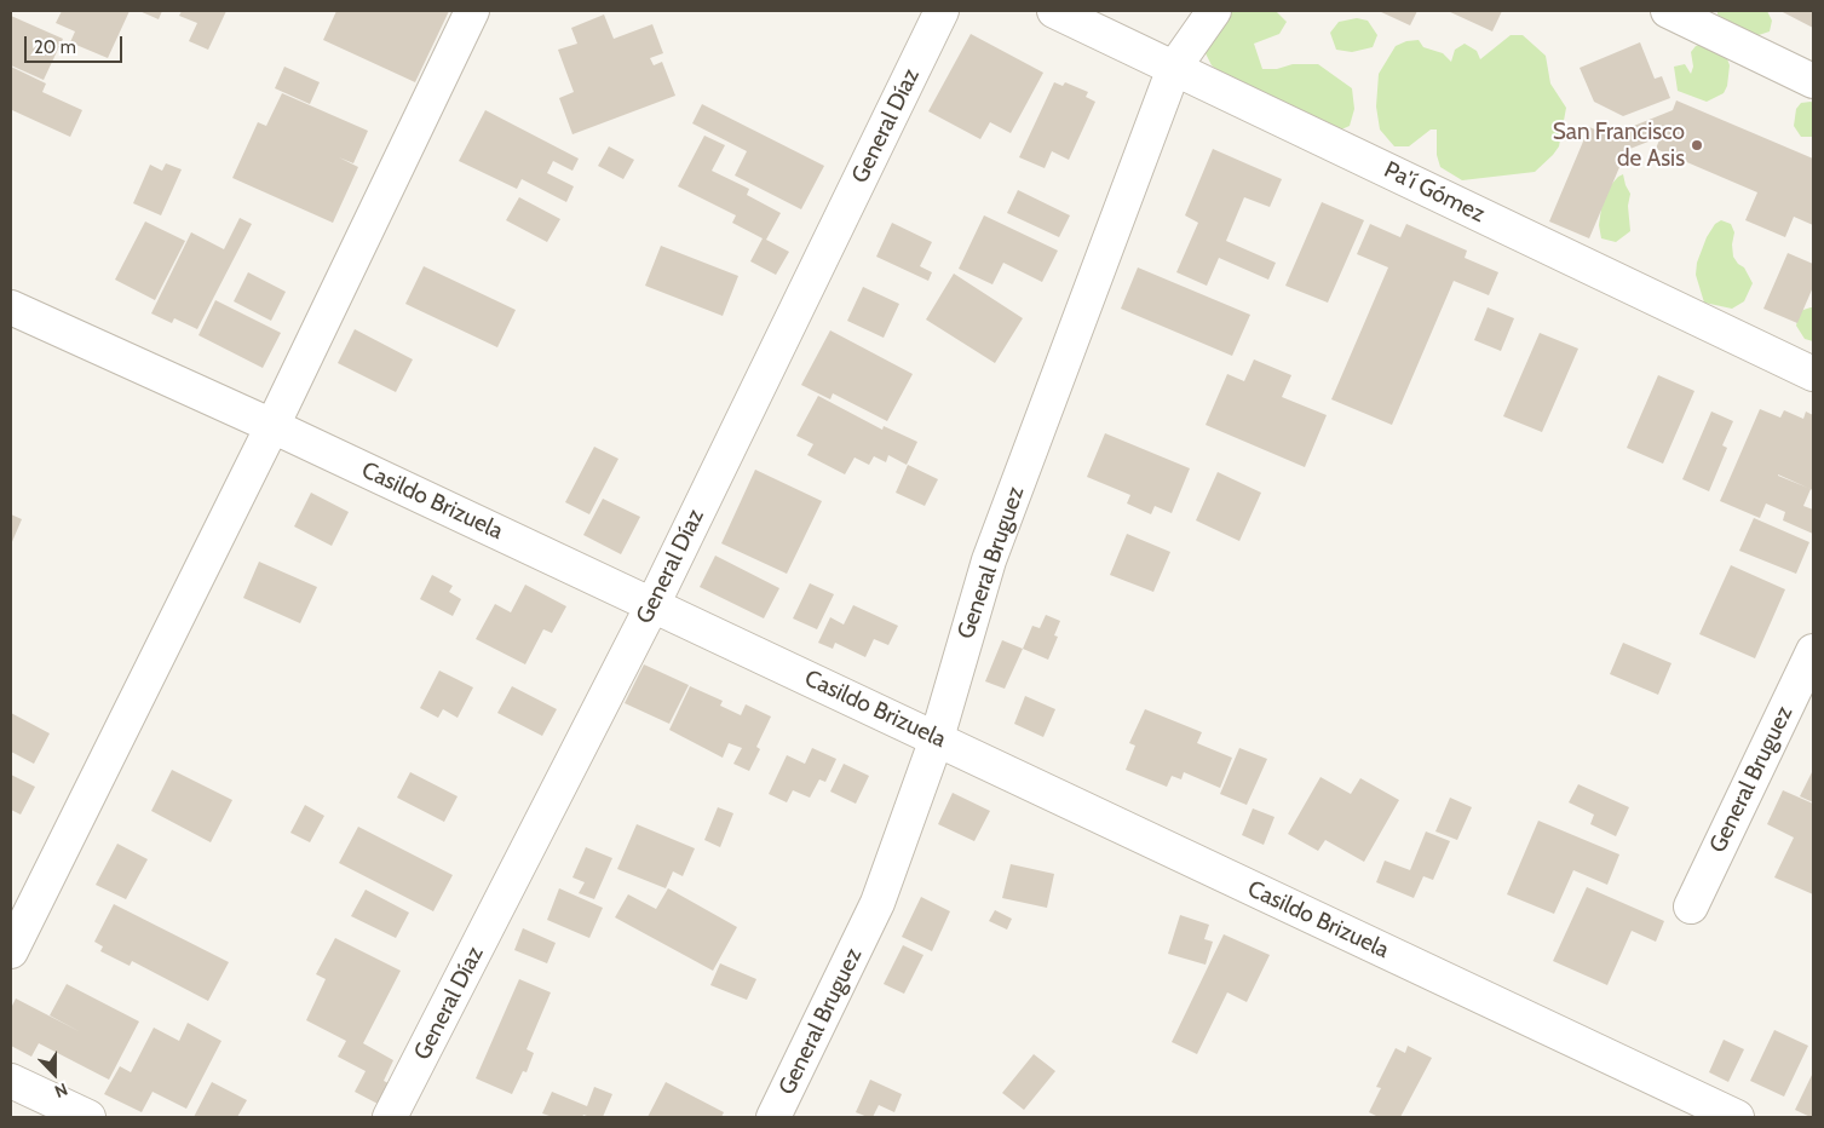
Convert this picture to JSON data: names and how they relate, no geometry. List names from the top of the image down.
{
  "streets": {
    "street": [
      "General Díaz",
      "Pa'í Gómez",
      "Casildo Brizuela",
      "General Bruguez"
    ]
  },
  "crossings": [
    ["General Díaz", "Casildo Brizuela"],
    ["Pa'í Gómez", "General Bruguez"],
    ["Casildo Brizuela", "General Bruguez"]
  ],
  "places": ["San Francisco de Asis"],
  "scale_bar": "20 m",
  "north": "bottom"
}
